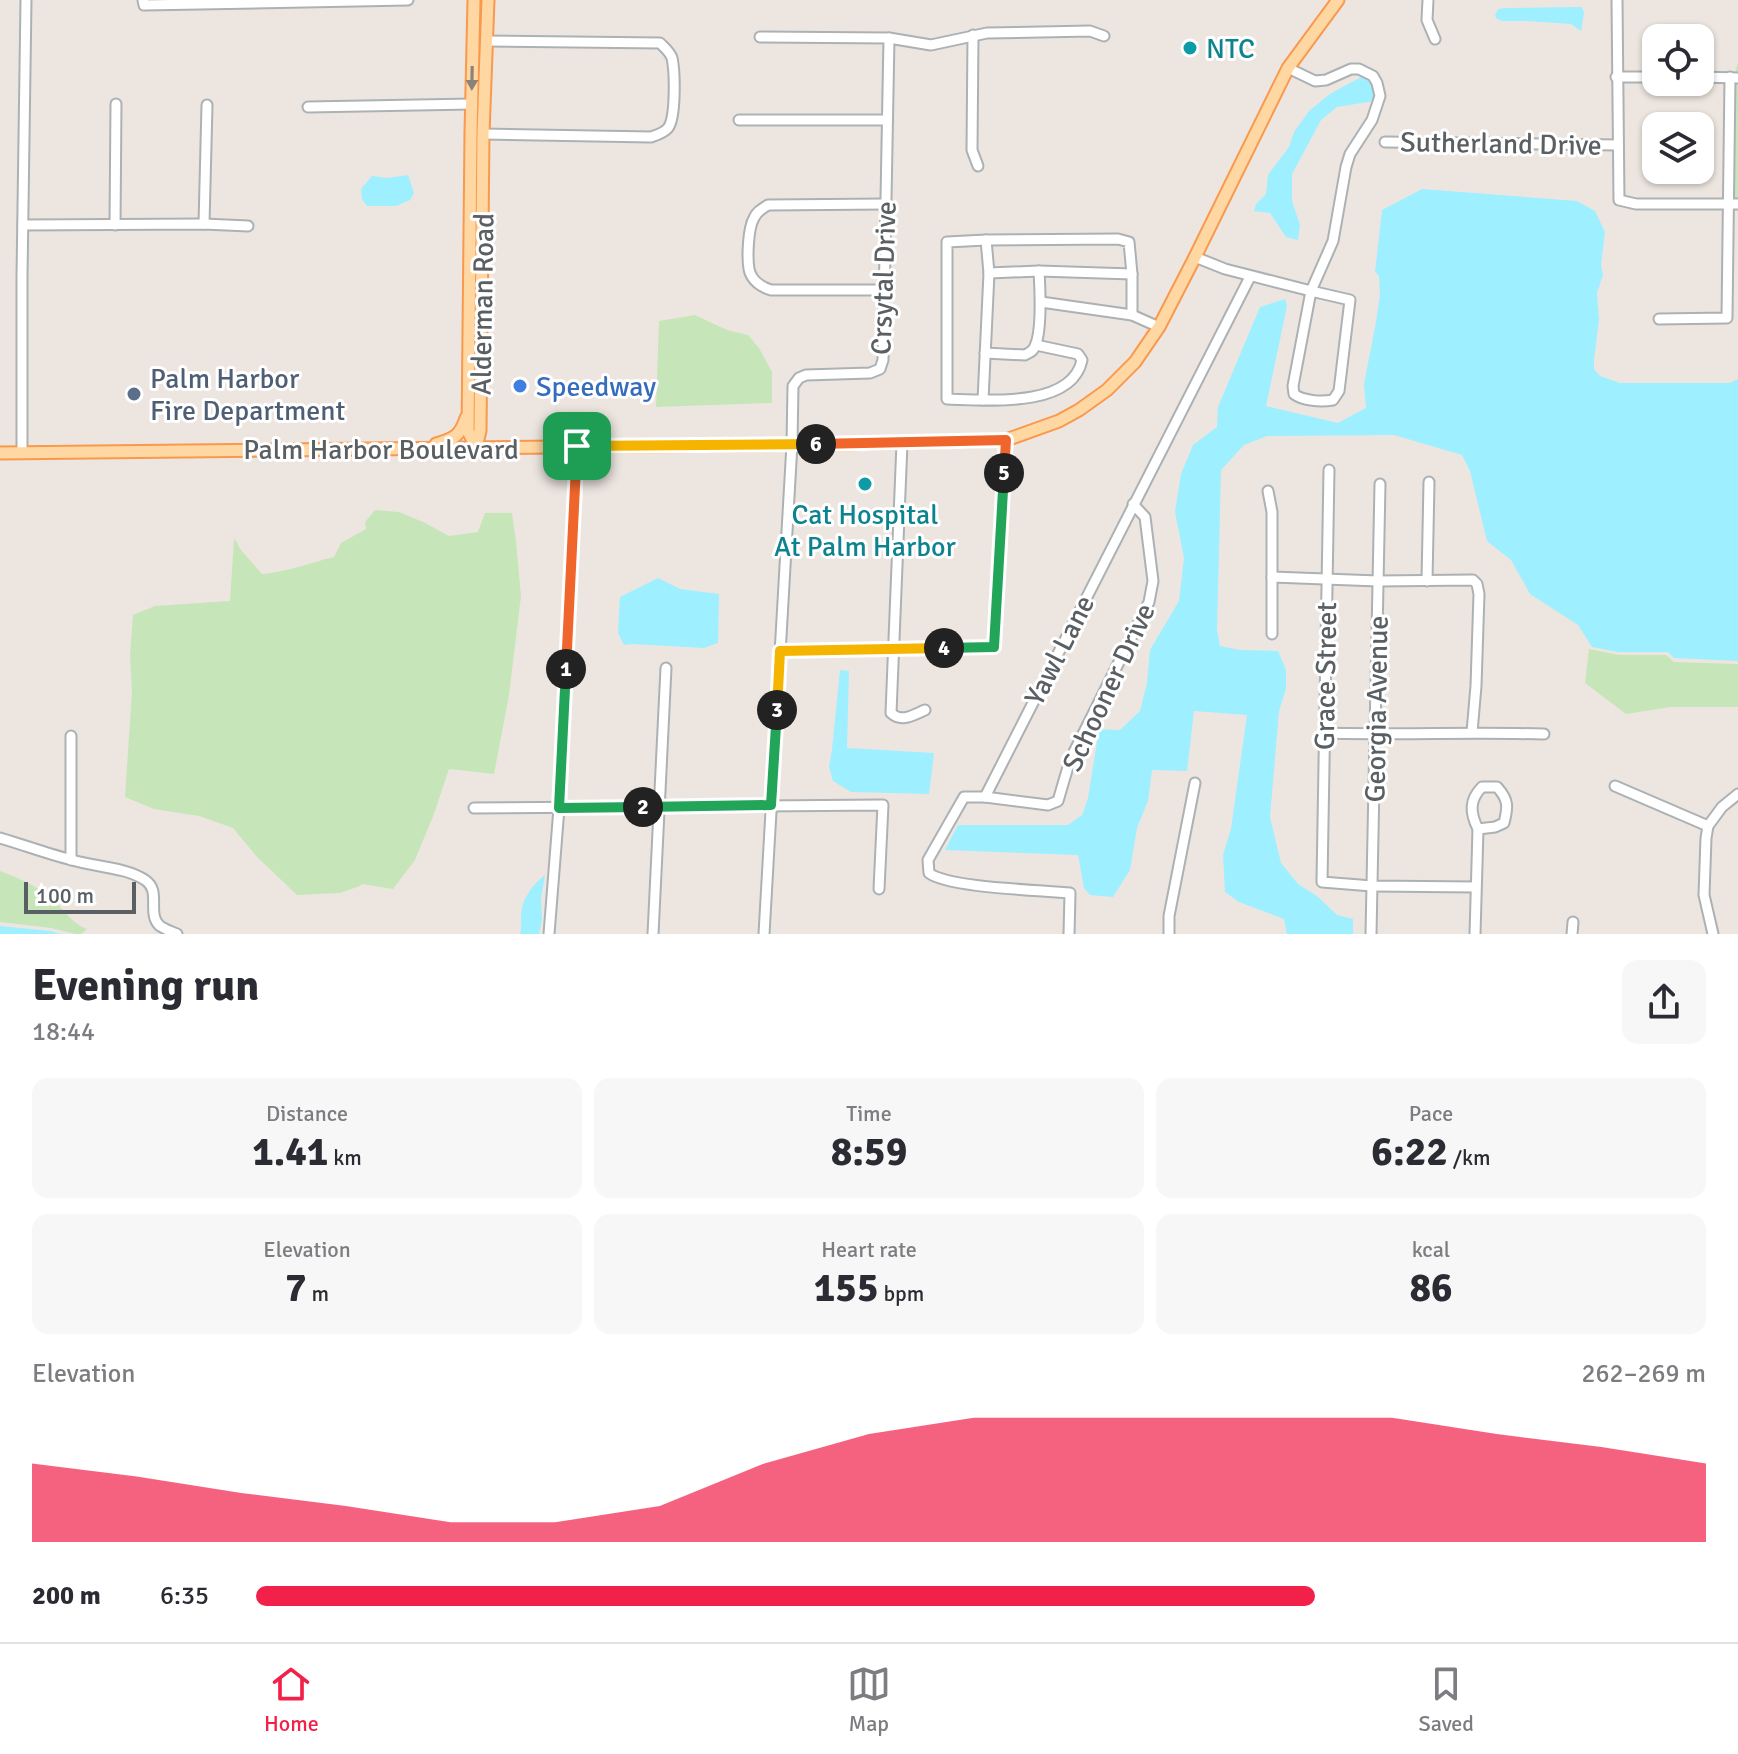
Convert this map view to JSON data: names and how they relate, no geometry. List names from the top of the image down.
{
  "streets": {
    "main road": ["Alderman Road", "Palm Harbor Boulevard"],
    "street": [
      "Sutherland Drive",
      "Crsytal Drive",
      "Yawl Lane",
      "Grace Street",
      "Schooner Drive",
      "Georgia Avenue"
    ]
  },
  "crossings": [
    ["Crsytal Drive", "Palm Harbor Boulevard"],
    ["Alderman Road", "Palm Harbor Boulevard"],
    ["Yawl Lane", "Schooner Drive"],
    ["Grace Street", "Georgia Avenue"]
  ],
  "places": [
    "NTC",
    "Speedway",
    "Palm Harbor Fire Department",
    "Cat Hospital At Palm Harbor"
  ],
  "scale_bar": "100 m",
  "page": {
    "pins": [
      "6",
      "5",
      "4",
      "1",
      "3",
      "2"
    ],
    "scale": "100 m",
    "heading": ["Evening run", "18:44"],
    "stats": [
      ["Distance", "1.41 km"],
      ["Time", "8:59"],
      ["Pace", "6:22 /km"],
      ["Elevation", "7 m"],
      ["Heart rate", "155 bpm"],
      ["kcal", "86"]
    ],
    "chart": ["Elevation", "262–269 m"],
    "list": [
      {
        "name": "200 m",
        "note": "6:35"
      }
    ],
    "tabs": ["Home", "Map", "Saved"]
  }
}
